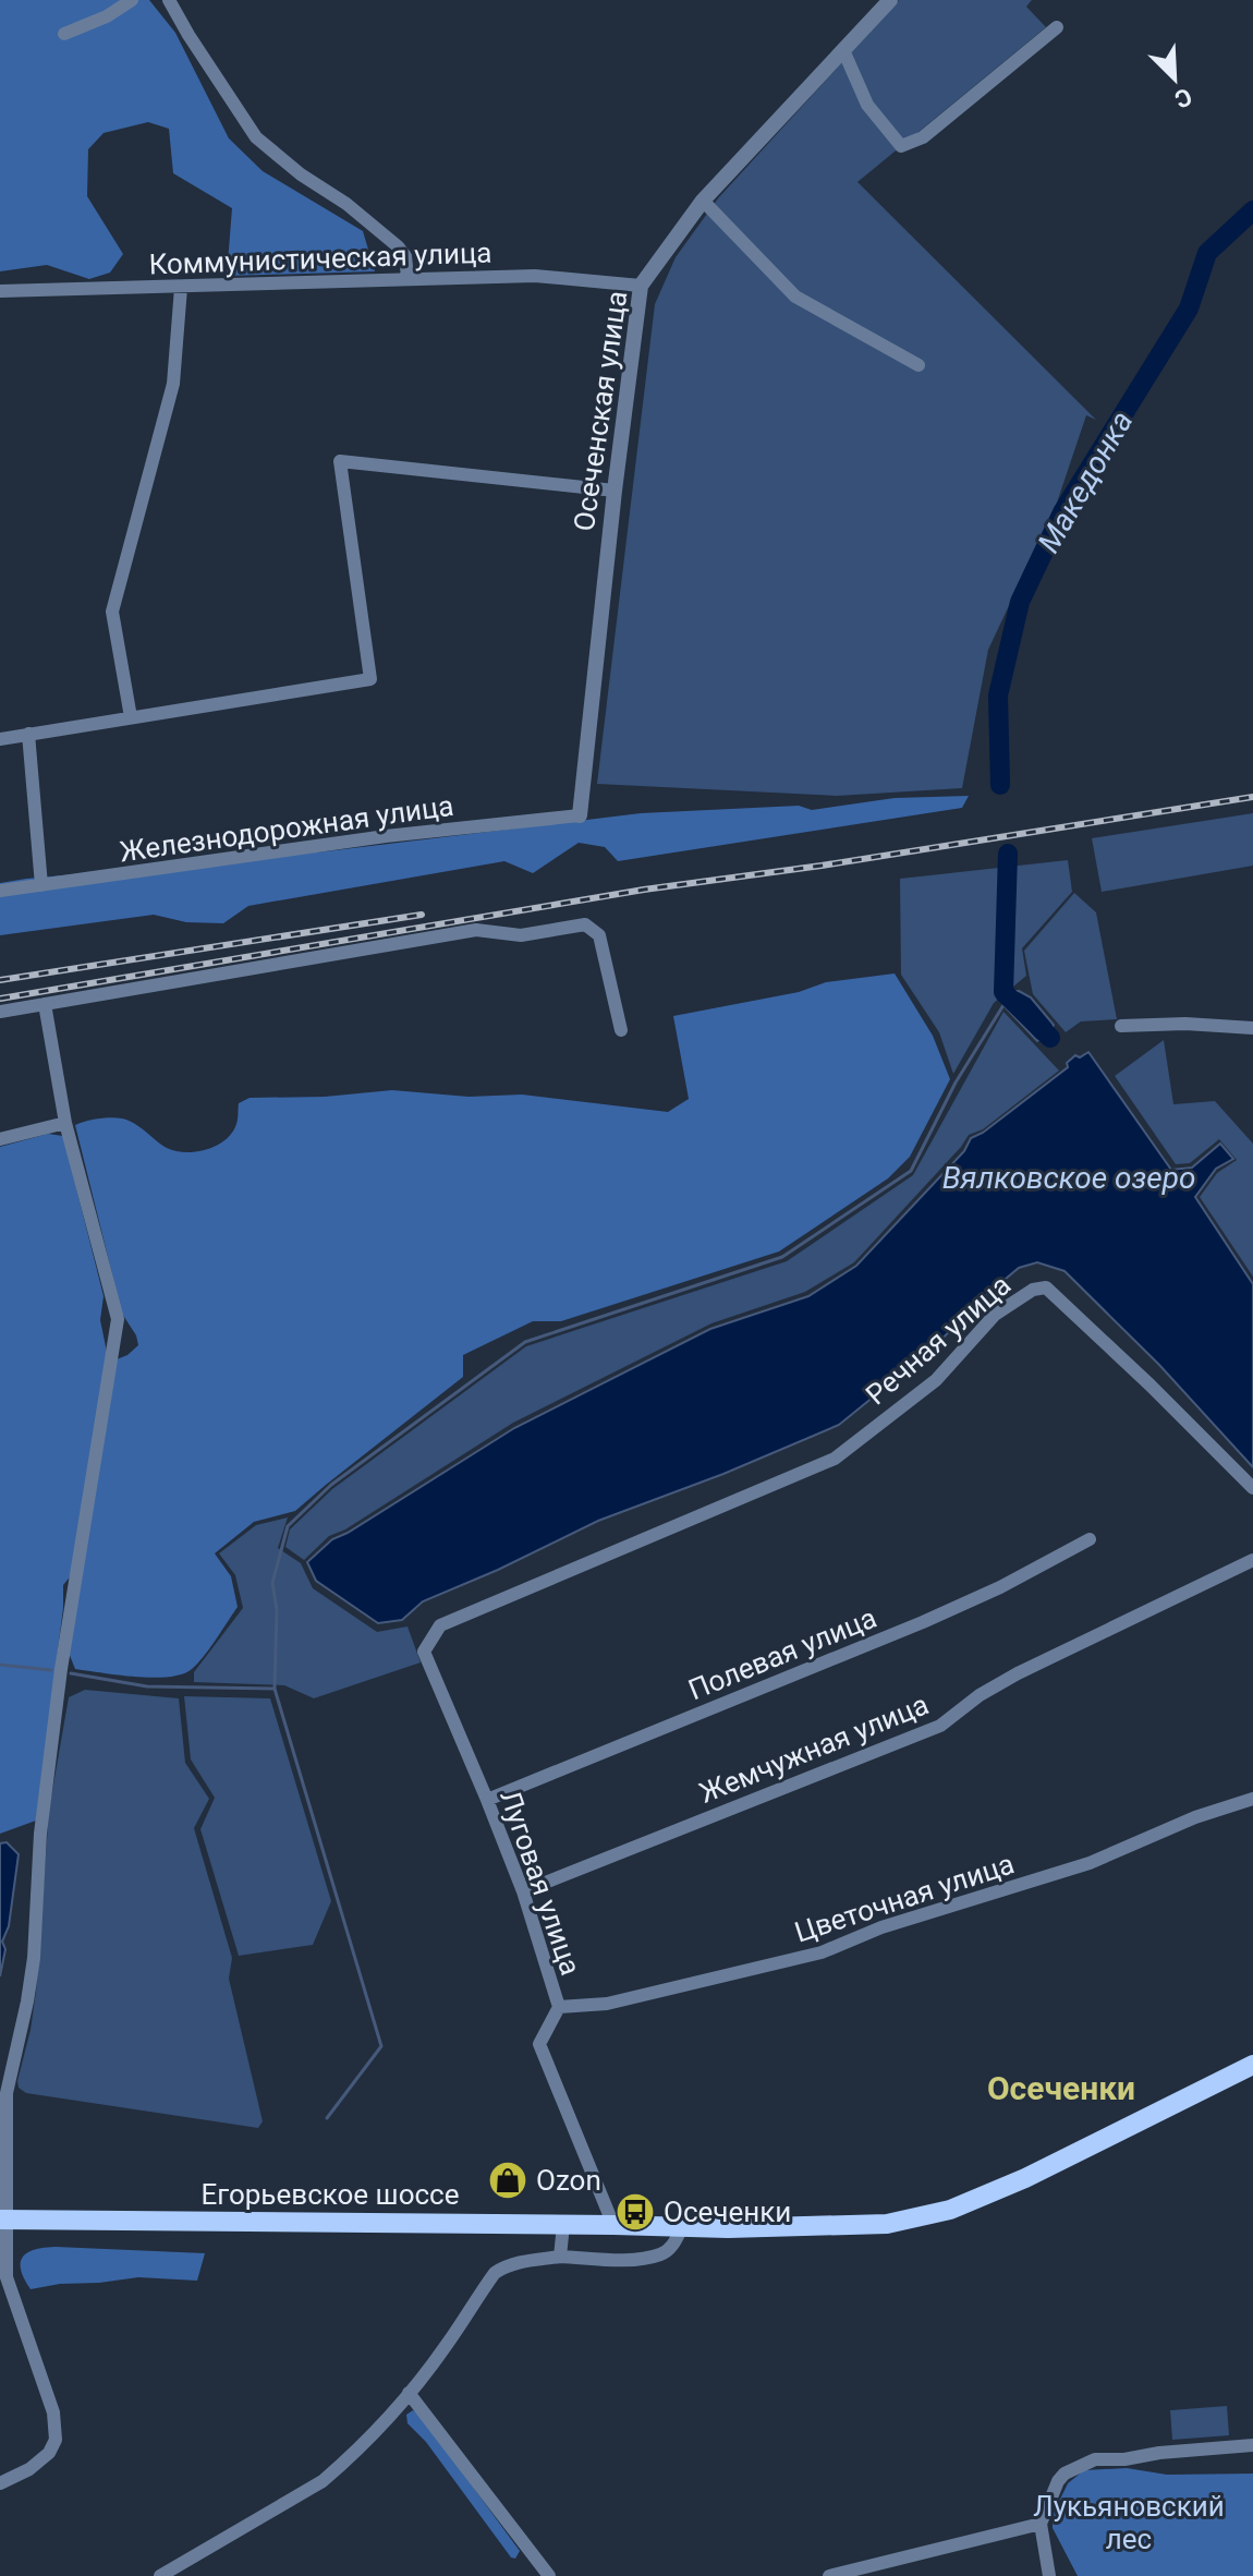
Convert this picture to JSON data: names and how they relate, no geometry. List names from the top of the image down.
{
  "streets": {
    "main road": ["Егорьевское шоссе"],
    "street": [
      "Коммунистическая улица",
      "Осеченская улица",
      "Железнодорожная улица",
      "Речная улица",
      "Полевая улица",
      "Жемчужная улица",
      "Луговая улица",
      "Цветочная улица"
    ]
  },
  "crossings": [
    ["Коммунистическая улица", "Осеченская улица"],
    ["Осеченская улица", "Железнодорожная улица"],
    ["Речная улица", "Луговая улица"],
    ["Полевая улица", "Луговая улица"],
    ["Жемчужная улица", "Луговая улица"],
    ["Луговая улица", "Цветочная улица"],
    ["Луговая улица", "Егорьевское шоссе"]
  ],
  "districts": ["Осеченки"],
  "water": ["Македонка", "Вялковское озеро"],
  "parks": ["Лукьяновский лес"],
  "places": {
    "shop": ["Ozon"],
    "bus stop": ["Осеченки"]
  },
  "north": "bottom right"
}
